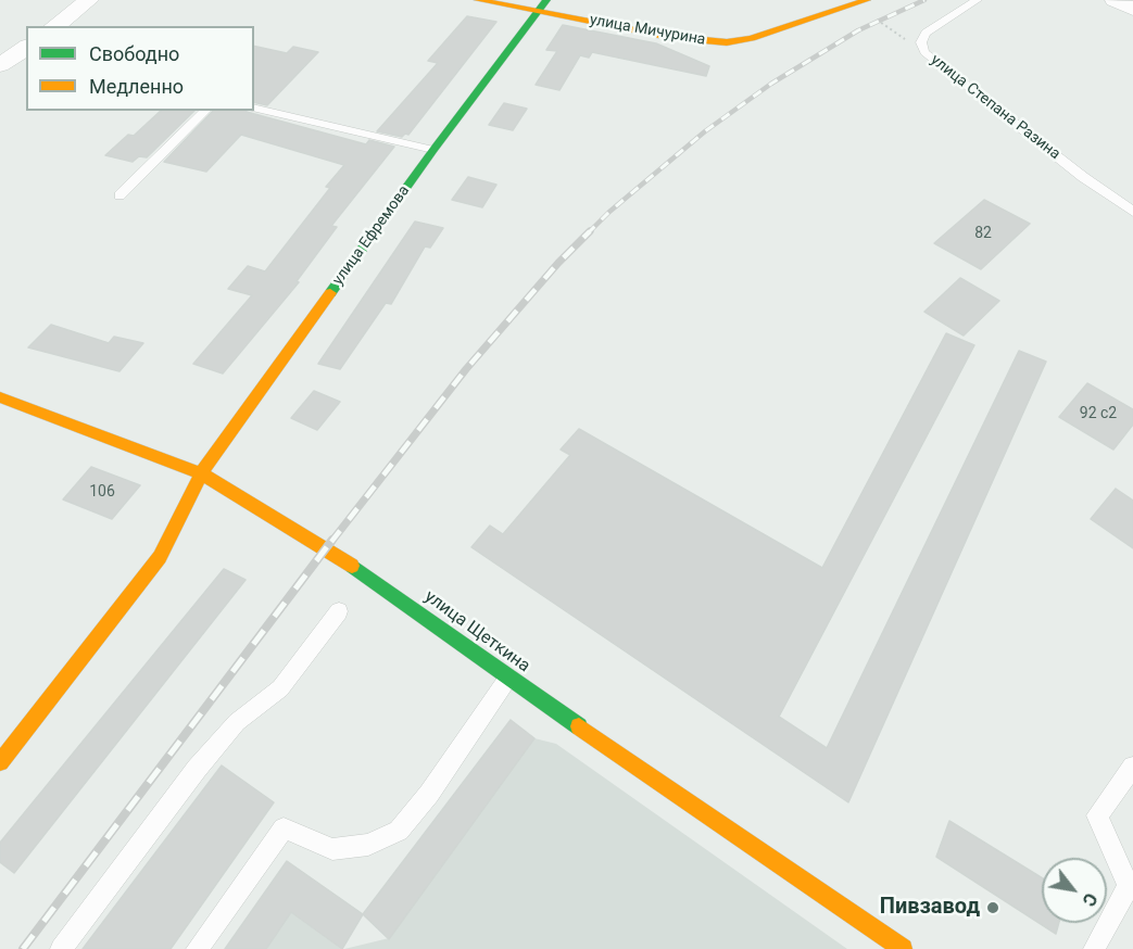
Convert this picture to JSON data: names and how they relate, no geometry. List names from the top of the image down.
{
  "streets": {
    "main road": ["улица Мичурина", "улица Ефремова", "улица Щеткина"],
    "lane": ["улица Степана Разина"]
  },
  "crossings": [
    ["улица Мичурина", "улица Ефремова"],
    ["улица Ефремова", "улица Щеткина"]
  ],
  "places": ["Пивзавод"],
  "house_numbers": ["82", "92 с2", "106"],
  "legend": ["Свободно", "Медленно"],
  "north": "bottom right"
}
